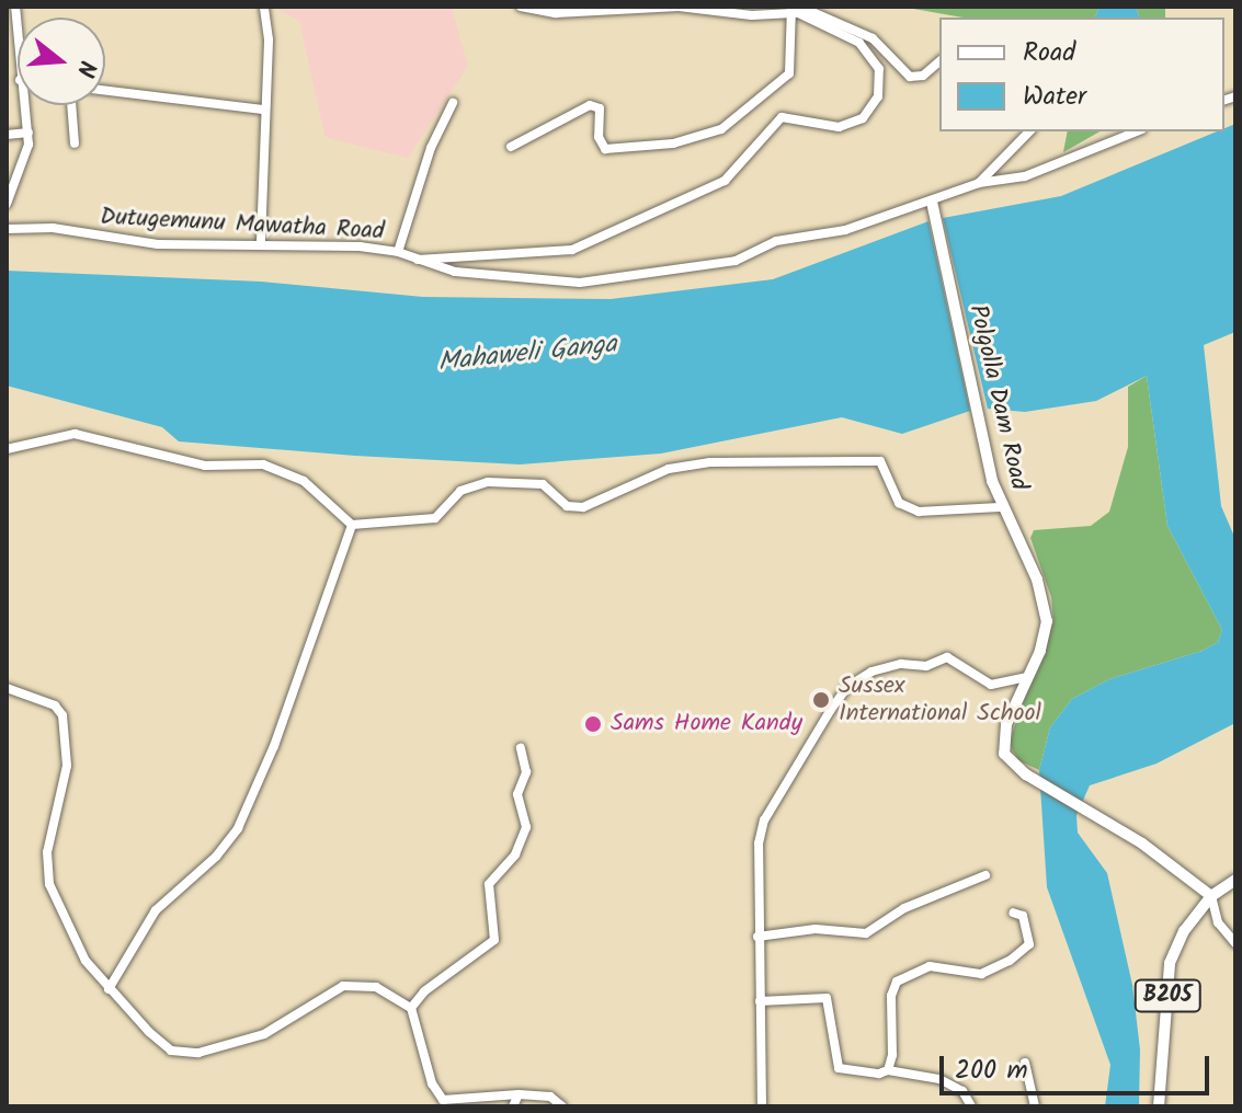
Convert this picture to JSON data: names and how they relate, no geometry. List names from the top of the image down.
{
  "streets": {
    "main road": ["Polgolla Dam Road", "B205"],
    "street": ["Dutugemunu Mawatha Road"]
  },
  "crossings": [
    ["Dutugemunu Mawatha Road", "Polgolla Dam Road"],
    ["Polgolla Dam Road", "B205"]
  ],
  "water": ["Mahaweli Ganga"],
  "places": ["Sussex International School", "Sams Home Kandy"],
  "legend": ["Road", "Water"],
  "scale_bar": "200 m",
  "north": "right"
}
